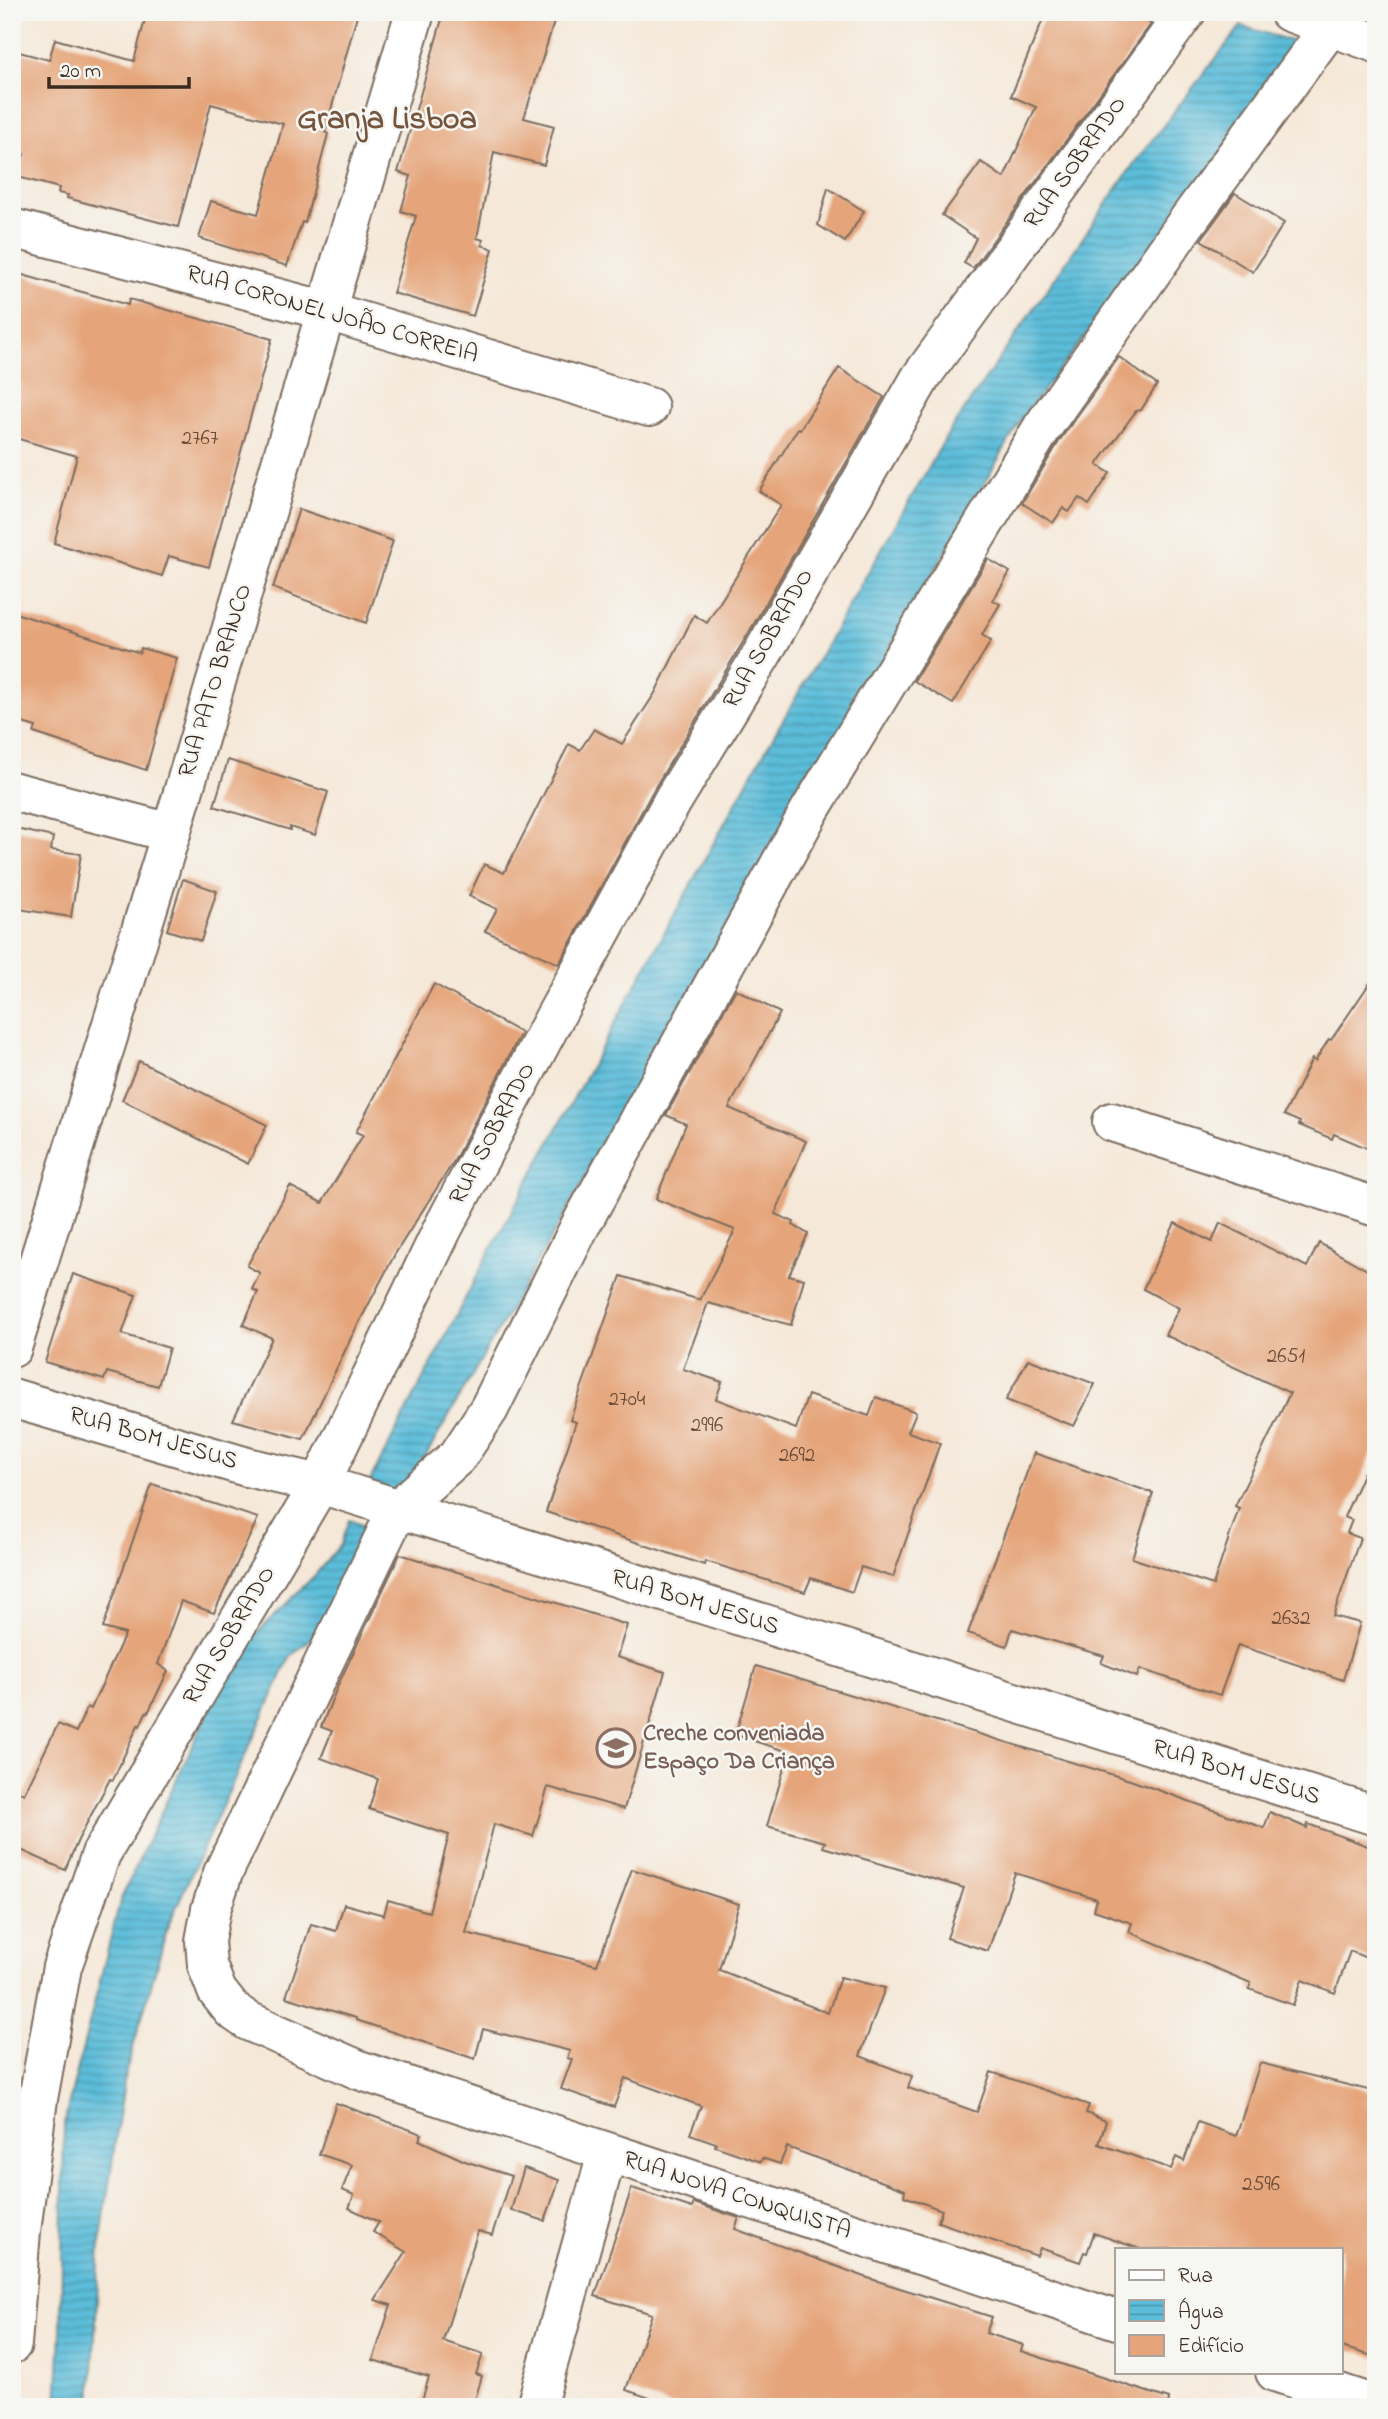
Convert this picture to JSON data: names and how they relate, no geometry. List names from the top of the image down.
{
  "streets": {
    "street": [
      "RUA SOBRADO",
      "RUA CORONEL JOÃO CORREIA",
      "RUA PATO BRANCO",
      "RUA BOM JESUS",
      "RUA NOVA CONQUISTA"
    ]
  },
  "crossings": [
    ["RUA SOBRADO", "RUA BOM JESUS"],
    ["RUA CORONEL JOÃO CORREIA", "RUA PATO BRANCO"],
    ["RUA BOM JESUS", "RUA NOVA CONQUISTA"]
  ],
  "districts": ["Granja Lisboa"],
  "places": {
    "school or university": ["Creche conveniada Espaço Da Criança"]
  },
  "house_numbers": [
    "2767",
    "2651",
    "2704",
    "2996",
    "2692",
    "2632",
    "2596"
  ],
  "legend": ["Rua", "Água", "Edifício"],
  "scale_bar": "20 m"
}
